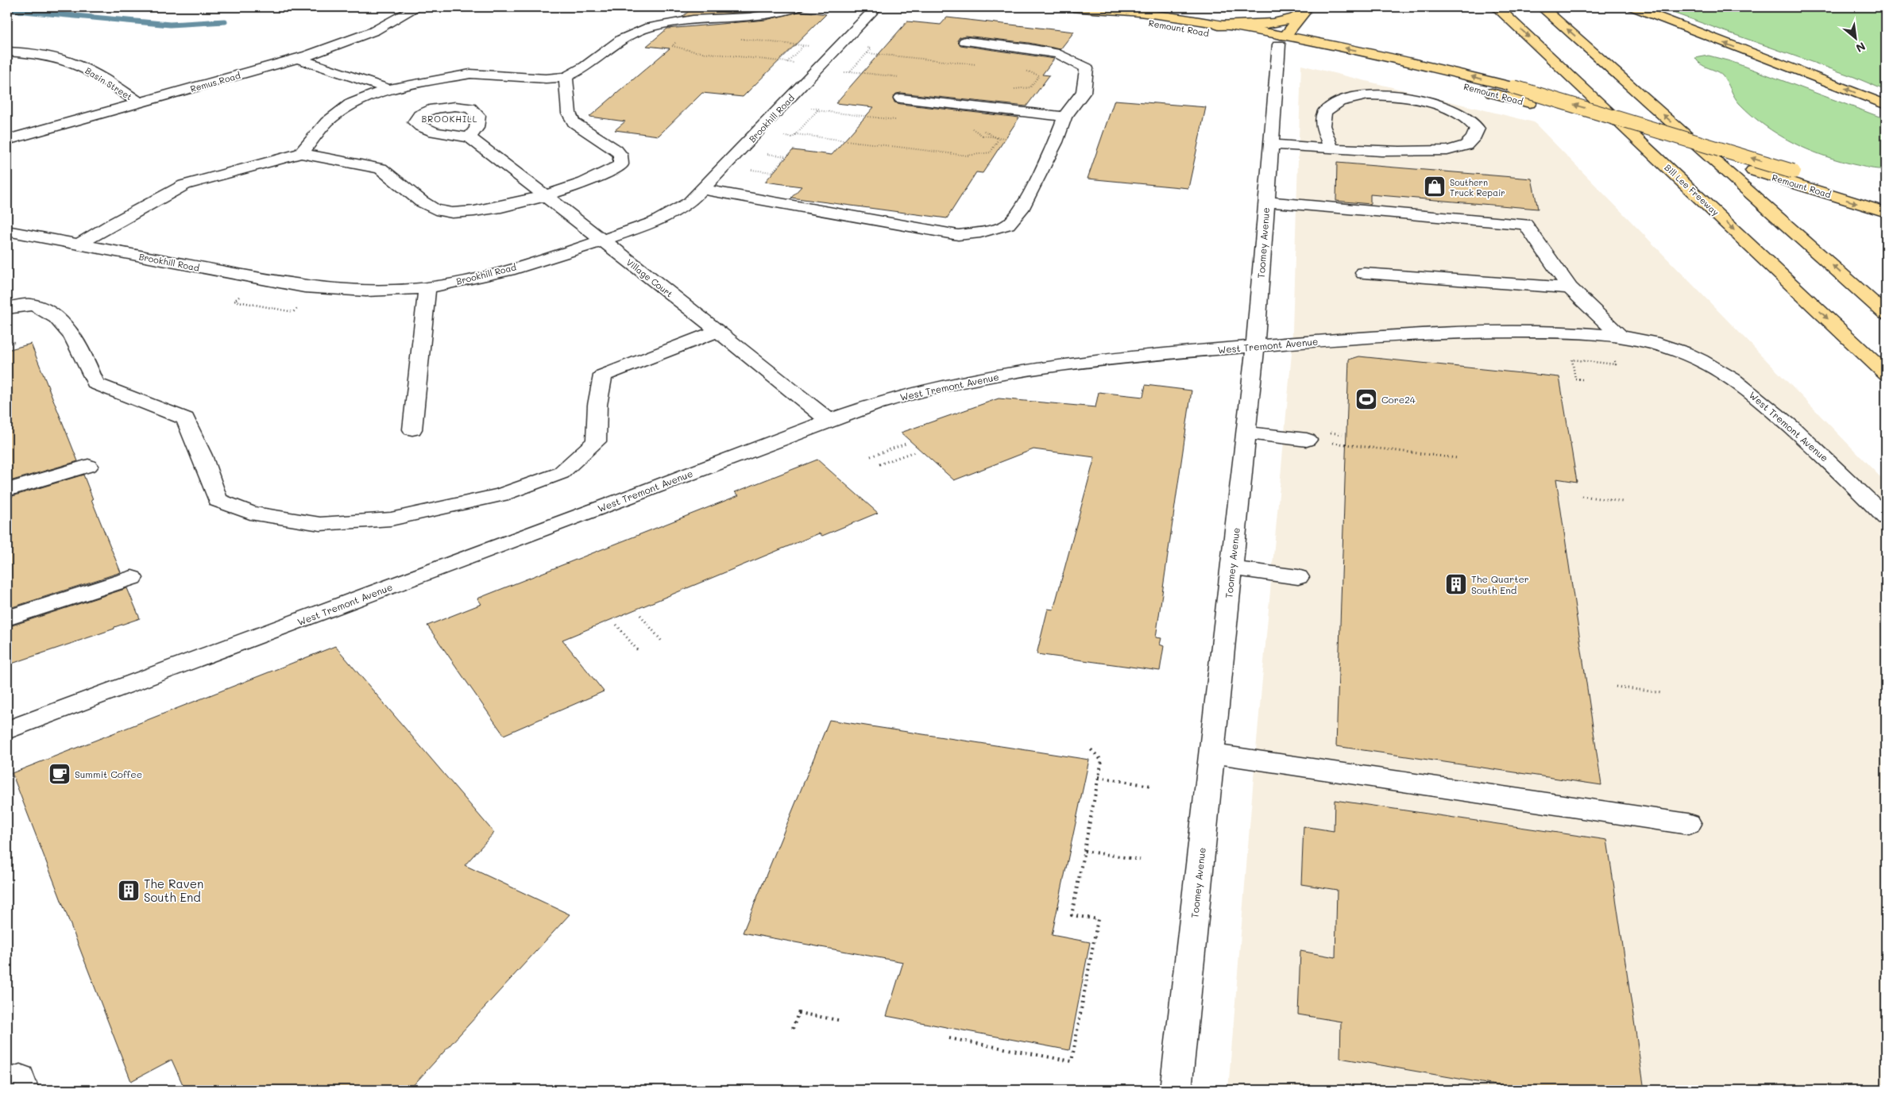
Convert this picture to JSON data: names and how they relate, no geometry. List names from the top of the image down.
{
  "streets": {
    "main road": ["Remount Road", "Bill Lee Freeway"],
    "street": [
      "Remus Road",
      "Basin Street",
      "Brookhill Road",
      "Toomey Avenue",
      "Village Court",
      "West Tremont Avenue"
    ]
  },
  "crossings": [
    ["Remount Road", "Toomey Avenue"],
    ["Remus Road", "Basin Street"],
    ["Brookhill Road", "Village Court"],
    ["Toomey Avenue", "West Tremont Avenue"],
    ["Village Court", "West Tremont Avenue"]
  ],
  "districts": ["BROOKHILL"],
  "places": {
    "shop": ["Southern Truck Repair"],
    "sports": ["Core24"],
    "building": ["The Quarter South End", "The Raven South End"],
    "cafe": ["Summit Coffee"]
  },
  "north": "bottom right"
}
